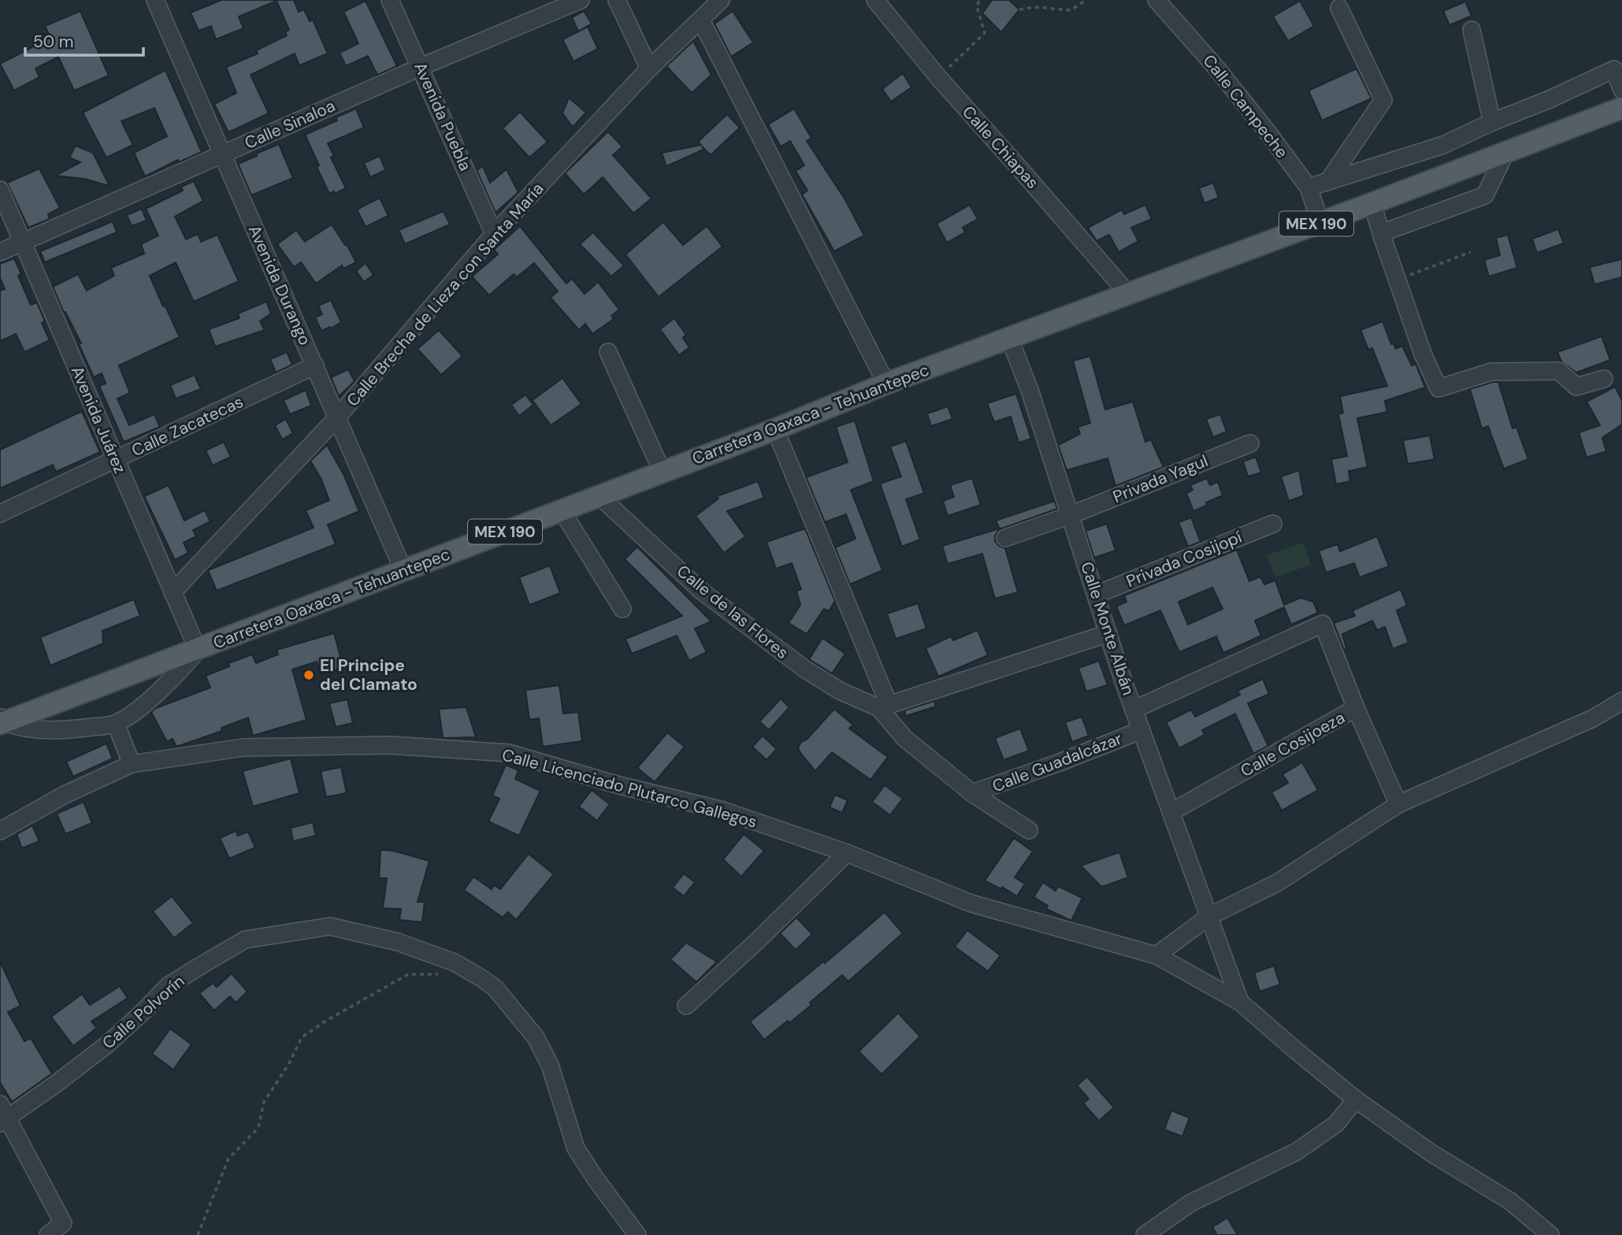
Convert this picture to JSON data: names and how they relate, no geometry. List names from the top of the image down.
{
  "streets": {
    "main road": ["MEX 190", "Carretera Oaxaca - Tehuantepec"],
    "street": [
      "Calle Campeche",
      "Avenida Puebla",
      "Calle Sinaloa",
      "Calle Chiapas",
      "Avenida Durango",
      "Calle Brecha de Lieza con Santa María",
      "Avenida Juárez",
      "Calle Zacatecas",
      "Privada Yagul",
      "Privada Cosijopí",
      "Calle de las Flores",
      "Calle Monte Albán",
      "Calle Cosijoeza",
      "Calle Guadalcázar",
      "Calle Licenciado Plutarco Gallegos",
      "Calle Polvorín"
    ]
  },
  "crossings": [
    ["Calle Campeche", "Carretera Oaxaca - Tehuantepec"],
    ["Avenida Puebla", "Calle Sinaloa"],
    ["Avenida Puebla", "Calle Brecha de Lieza con Santa María"],
    ["Calle Sinaloa", "Avenida Durango"],
    ["Calle Sinaloa", "Avenida Juárez"],
    ["Calle Chiapas", "Carretera Oaxaca - Tehuantepec"],
    ["Avenida Durango", "Calle Brecha de Lieza con Santa María"],
    ["Avenida Durango", "Carretera Oaxaca - Tehuantepec"],
    ["Avenida Durango", "Calle Zacatecas"],
    ["Calle Brecha de Lieza con Santa María", "Avenida Juárez"],
    ["Carretera Oaxaca - Tehuantepec", "Avenida Juárez"],
    ["Carretera Oaxaca - Tehuantepec", "Calle de las Flores"],
    ["Carretera Oaxaca - Tehuantepec", "Calle Monte Albán"],
    ["Avenida Juárez", "Calle Zacatecas"],
    ["Privada Yagul", "Calle Monte Albán"],
    ["Privada Cosijopí", "Calle Monte Albán"],
    ["Calle de las Flores", "Calle Guadalcázar"],
    ["Calle Monte Albán", "Calle Cosijoeza"],
    ["Calle Monte Albán", "Calle Guadalcázar"],
    ["Calle Monte Albán", "Calle Licenciado Plutarco Gallegos"]
  ],
  "places": ["El Principe del Clamato"],
  "scale_bar": "50 m"
}
